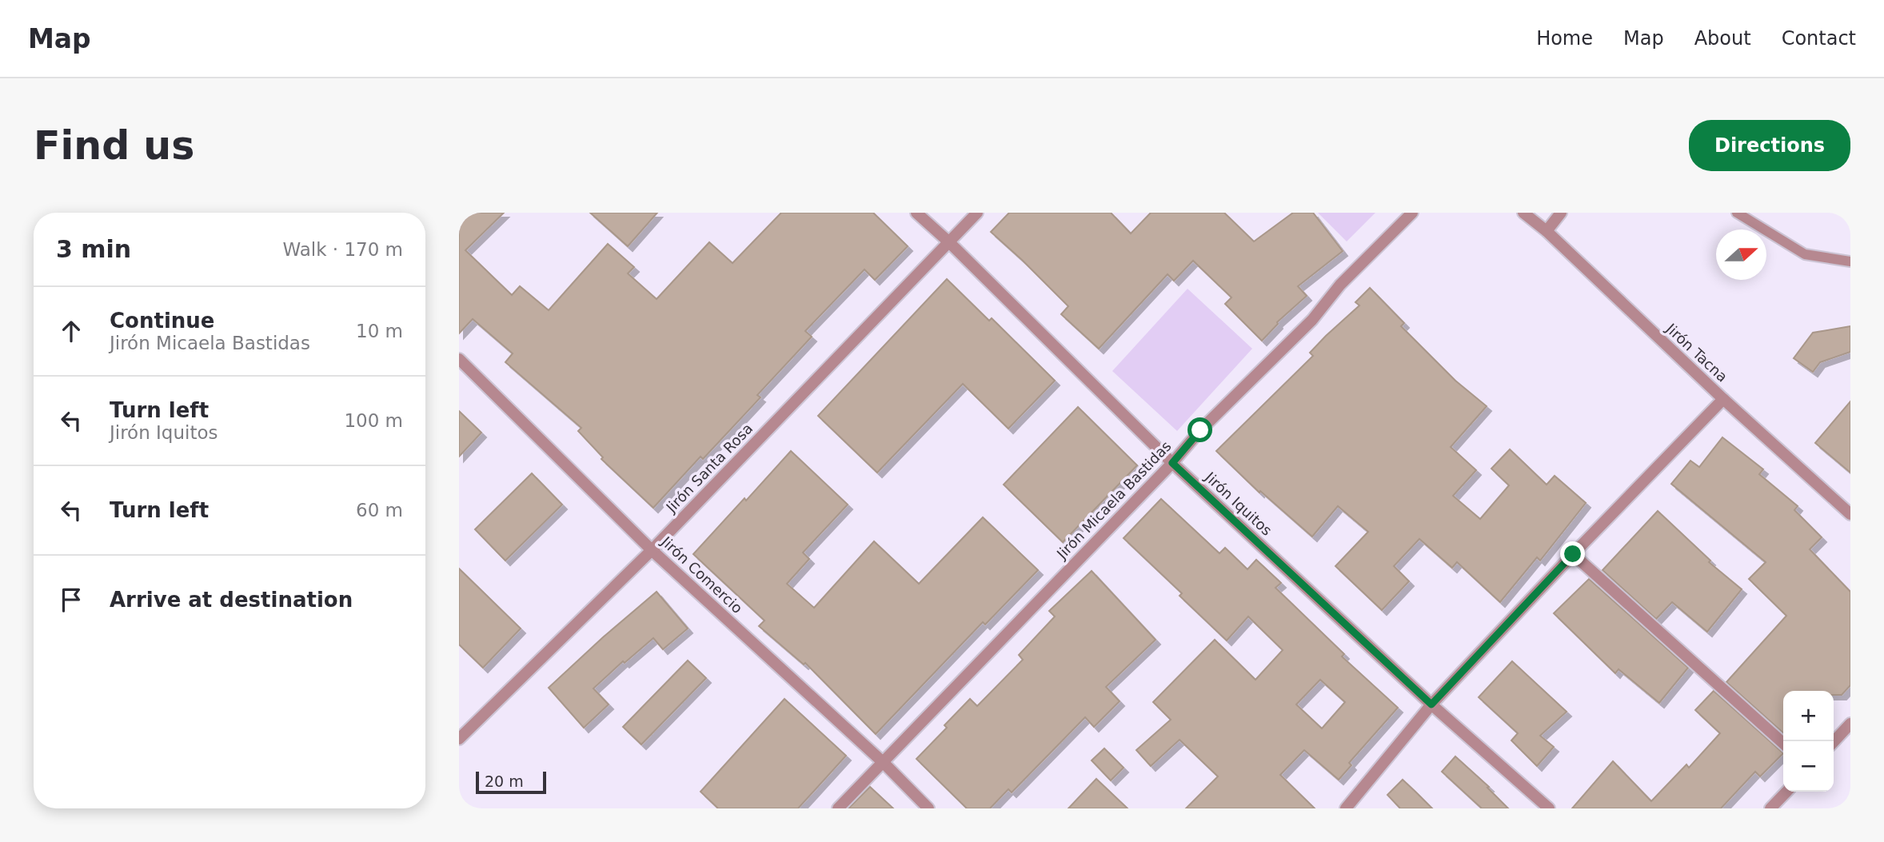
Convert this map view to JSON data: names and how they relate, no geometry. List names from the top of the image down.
{
  "streets": {
    "street": [
      "Jirón Tacna",
      "Jirón Santa Rosa",
      "Jirón Micaela Bastidas",
      "Jirón Iquitos",
      "Jirón Comercio"
    ]
  },
  "crossings": [
    ["Jirón Santa Rosa", "Jirón Iquitos"],
    ["Jirón Santa Rosa", "Jirón Comercio"],
    ["Jirón Micaela Bastidas", "Jirón Iquitos"],
    ["Jirón Micaela Bastidas", "Jirón Comercio"]
  ],
  "scale_bar": "20 m",
  "north": "right",
  "page": {
    "header": "Map",
    "nav": [
      "Home",
      "Map",
      "About",
      "Contact"
    ],
    "buttons": "Directions",
    "title": "Find us",
    "heading": ["3 min", "Walk · 170 m"],
    "list": [
      ["Continue", "Jirón Micaela Bastidas", "10 m"],
      ["Turn left", "Jirón Iquitos", "100 m"],
      ["Turn left", "60 m"],
      "Arrive at destination"
    ],
    "map_buttons": ["+", "−"],
    "scale": "20 m"
  }
}
